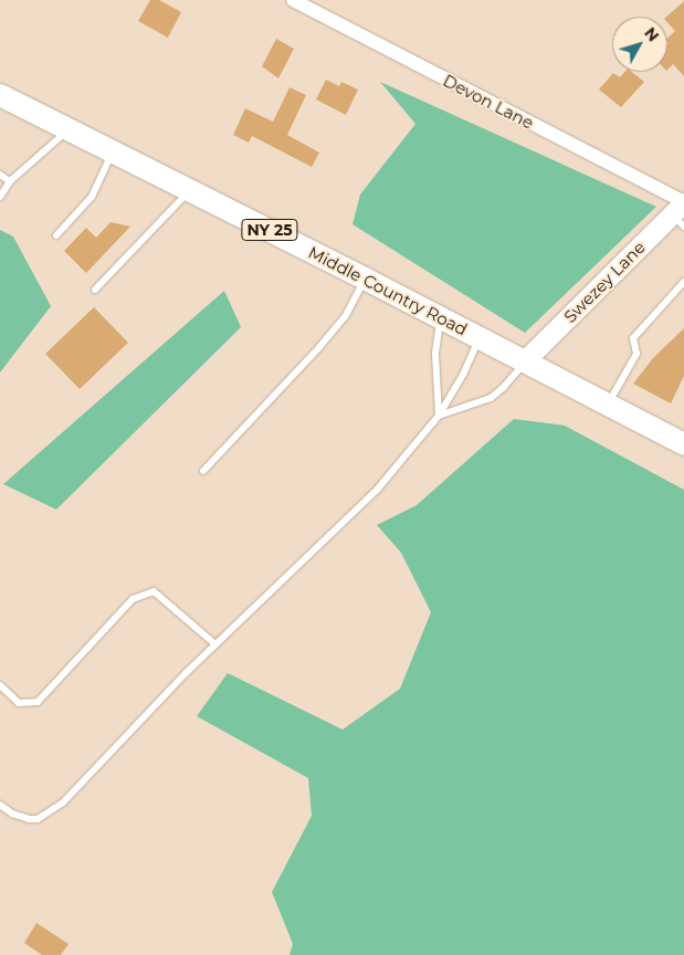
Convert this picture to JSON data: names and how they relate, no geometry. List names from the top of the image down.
{
  "streets": {
    "main road": ["NY 25", "Middle Country Road"],
    "street": ["Devon Lane", "Swezey Lane"]
  },
  "crossings": [
    ["Devon Lane", "Swezey Lane"],
    ["Swezey Lane", "Middle Country Road"]
  ],
  "north": "top right"
}
